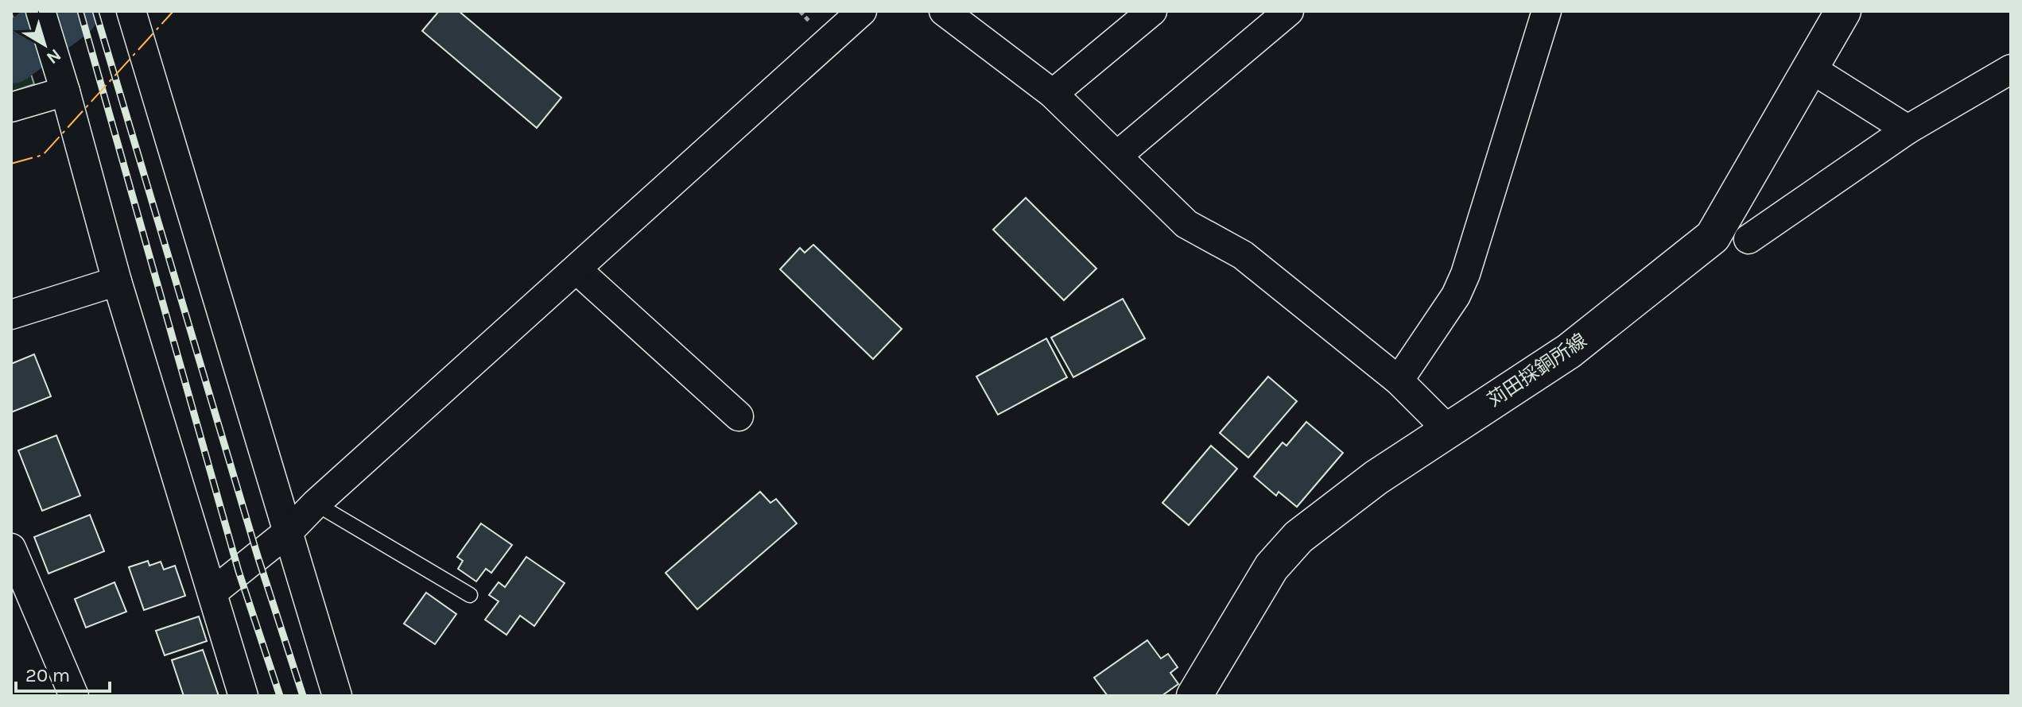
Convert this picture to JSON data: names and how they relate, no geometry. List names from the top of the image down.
{
  "streets": {
    "main road": ["苅田採銅所線"]
  },
  "scale_bar": "20 m",
  "north": "bottom right"
}
